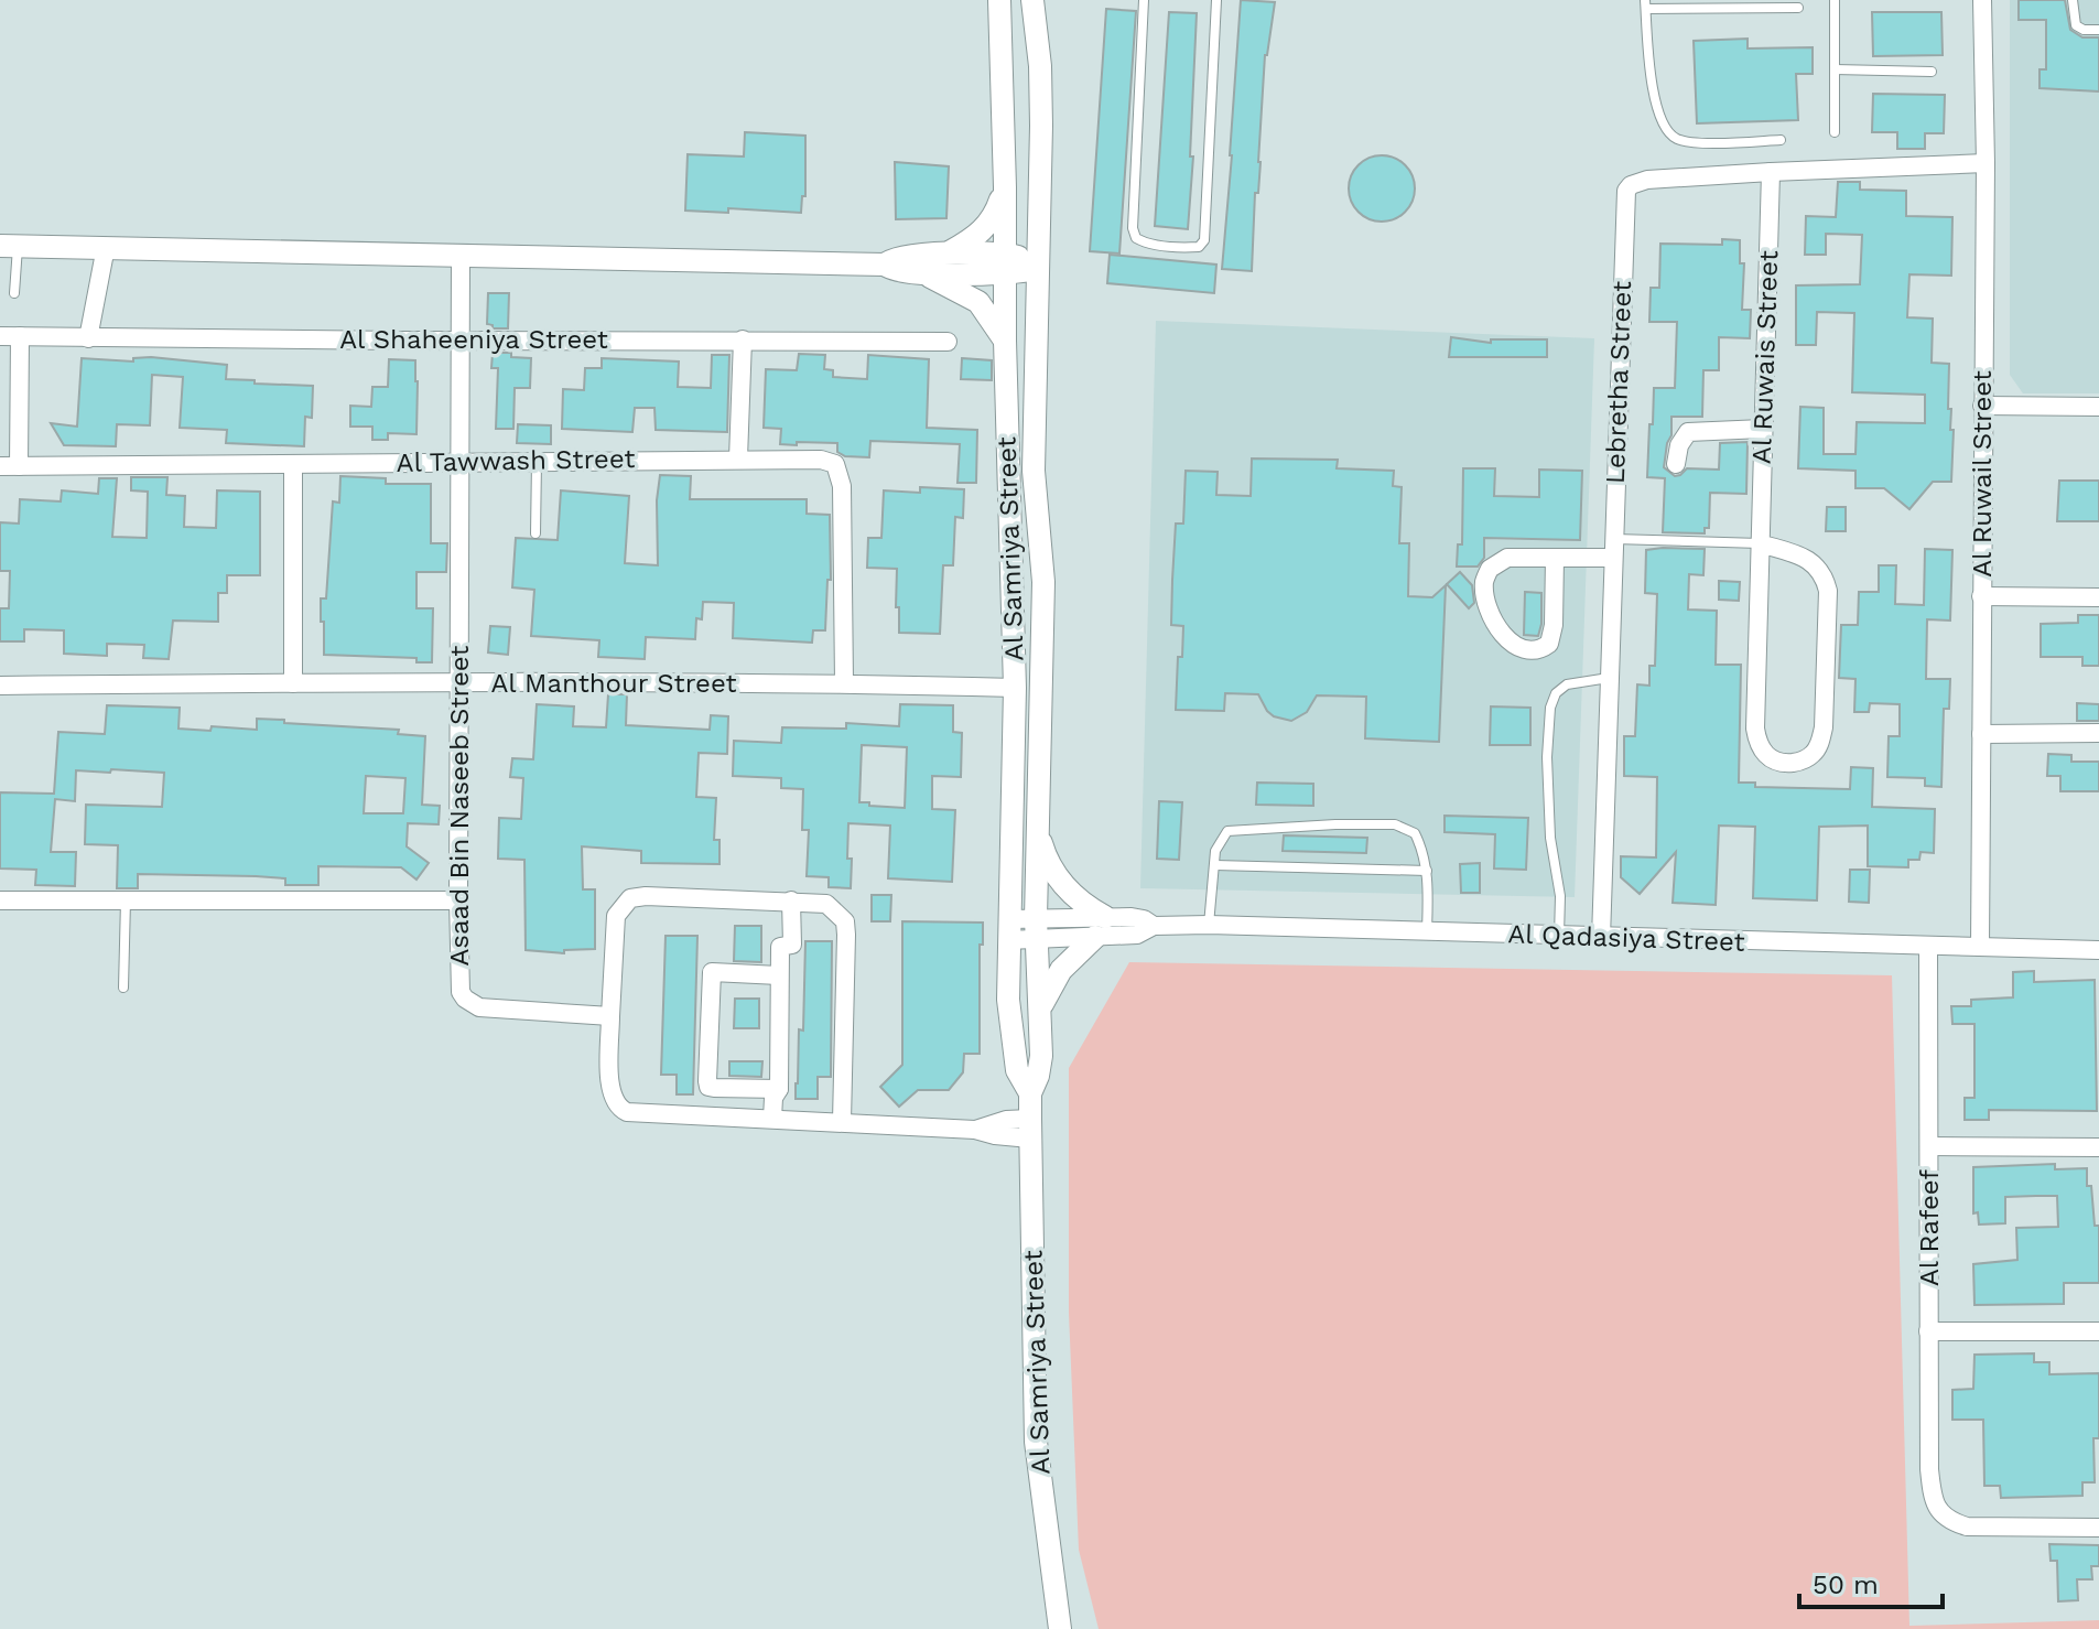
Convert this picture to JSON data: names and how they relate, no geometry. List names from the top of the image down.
{
  "streets": {
    "street": [
      "Al Shaheeniya Street",
      "Al Ruwais Street",
      "Lebretha Street",
      "Al Tawwash Street",
      "Al Ruwail Street",
      "Al Samriya Street",
      "Al Manthour Street",
      "Asaad Bin Naseeb Street",
      "Al Qadasiya Street",
      "Al Rafeef"
    ]
  },
  "crossings": [
    ["Al Shaheeniya Street", "Al Tawwash Street"],
    ["Al Shaheeniya Street", "Asaad Bin Naseeb Street"],
    ["Al Ruwais Street", "Lebretha Street"],
    ["Lebretha Street", "Al Ruwail Street"],
    ["Lebretha Street", "Al Qadasiya Street"],
    ["Al Tawwash Street", "Al Manthour Street"],
    ["Al Tawwash Street", "Asaad Bin Naseeb Street"],
    ["Al Ruwail Street", "Al Qadasiya Street"],
    ["Al Samriya Street", "Al Manthour Street"],
    ["Al Samriya Street", "Al Qadasiya Street"],
    ["Al Manthour Street", "Asaad Bin Naseeb Street"],
    ["Al Qadasiya Street", "Al Rafeef"]
  ],
  "scale_bar": "50 m"
}
